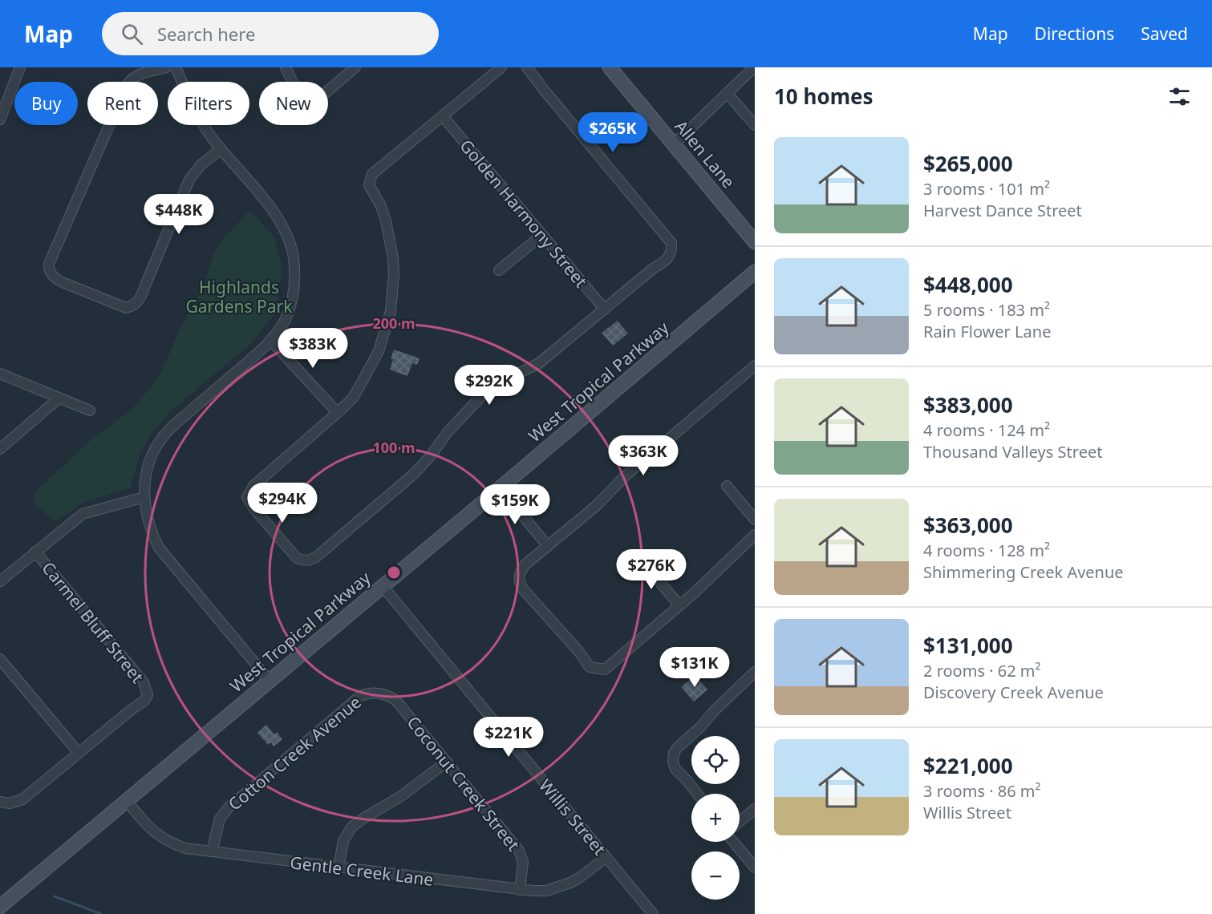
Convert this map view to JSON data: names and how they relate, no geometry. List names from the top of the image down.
{
  "streets": {
    "main road": ["Allen Lane", "West Tropical Parkway"],
    "street": [
      "Golden Harmony Street",
      "Carmel Bluff Street",
      "Cotton Creek Avenue",
      "Coconut Creek Street",
      "Willis Street",
      "Gentle Creek Lane"
    ]
  },
  "crossings": [
    ["West Tropical Parkway", "Willis Street"],
    ["West Tropical Parkway", "Gentle Creek Lane"],
    ["Cotton Creek Avenue", "Coconut Creek Street"],
    ["Cotton Creek Avenue", "Gentle Creek Lane"],
    ["Coconut Creek Street", "Gentle Creek Lane"],
    ["Willis Street", "Gentle Creek Lane"]
  ],
  "parks": ["Highlands Gardens Park"],
  "page": {
    "header": "Map",
    "search": "Search here",
    "nav": ["Map", "Directions", "Saved"],
    "heading": "10 homes",
    "chip": [
      "Buy",
      "Rent",
      "Filters",
      "New"
    ],
    "price": [
      "$265K",
      "$448K",
      "$383K",
      "$292K",
      "$363K",
      "$294K",
      "$159K",
      "$276K",
      "$131K",
      "$221K"
    ],
    "list": [
      {
        "name": "$265,000",
        "note": "3 rooms · 101 m² · Harvest Dance Street"
      },
      {
        "name": "$448,000",
        "note": "5 rooms · 183 m² · Rain Flower Lane"
      },
      {
        "name": "$383,000",
        "note": "4 rooms · 124 m² · Thousand Valleys Street"
      },
      {
        "name": "$363,000",
        "note": "4 rooms · 128 m² · Shimmering Creek Avenue"
      },
      {
        "name": "$131,000",
        "note": "2 rooms · 62 m² · Discovery Creek Avenue"
      },
      {
        "name": "$221,000",
        "note": "3 rooms · 86 m² · Willis Street"
      }
    ],
    "map_buttons": ["+", "−"]
  },
  "rings": ["200 m", "100 m"]
}
